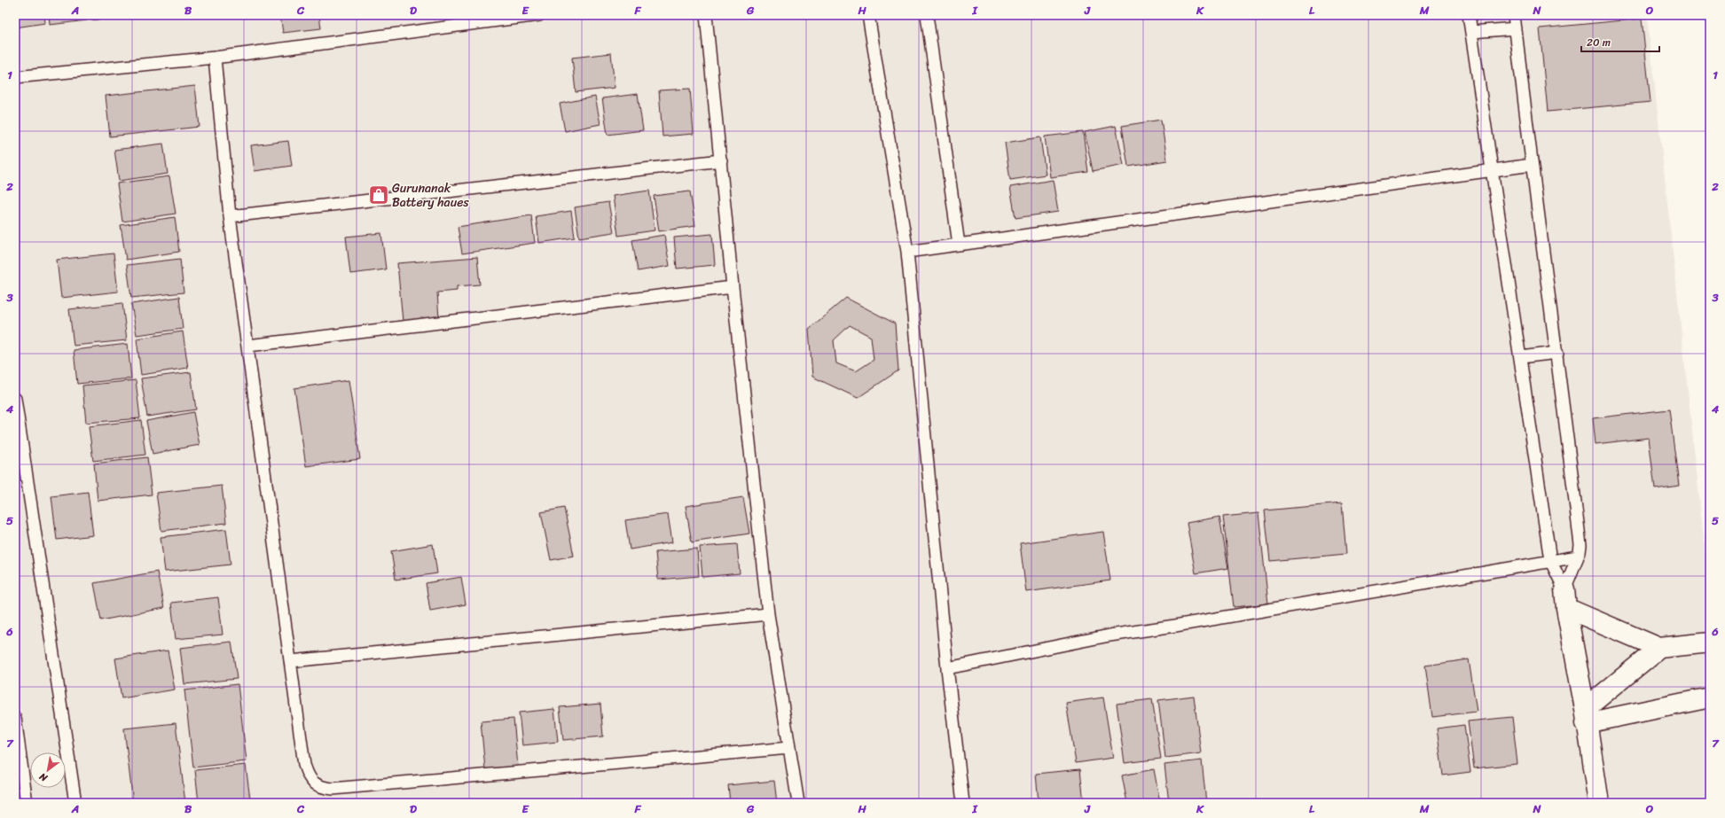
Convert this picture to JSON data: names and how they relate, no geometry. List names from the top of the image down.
{
  "places": {
    "shop": ["Gurunanak Battery haues"]
  },
  "scale_bar": "20 m",
  "north": "bottom left",
  "grid": {
    "columns": [
      "A",
      "B",
      "C",
      "D",
      "E",
      "F",
      "G",
      "H",
      "I",
      "J",
      "K",
      "L",
      "M",
      "N",
      "O"
    ],
    "rows": [
      "1",
      "2",
      "3",
      "4",
      "5",
      "6",
      "7"
    ]
  }
}
